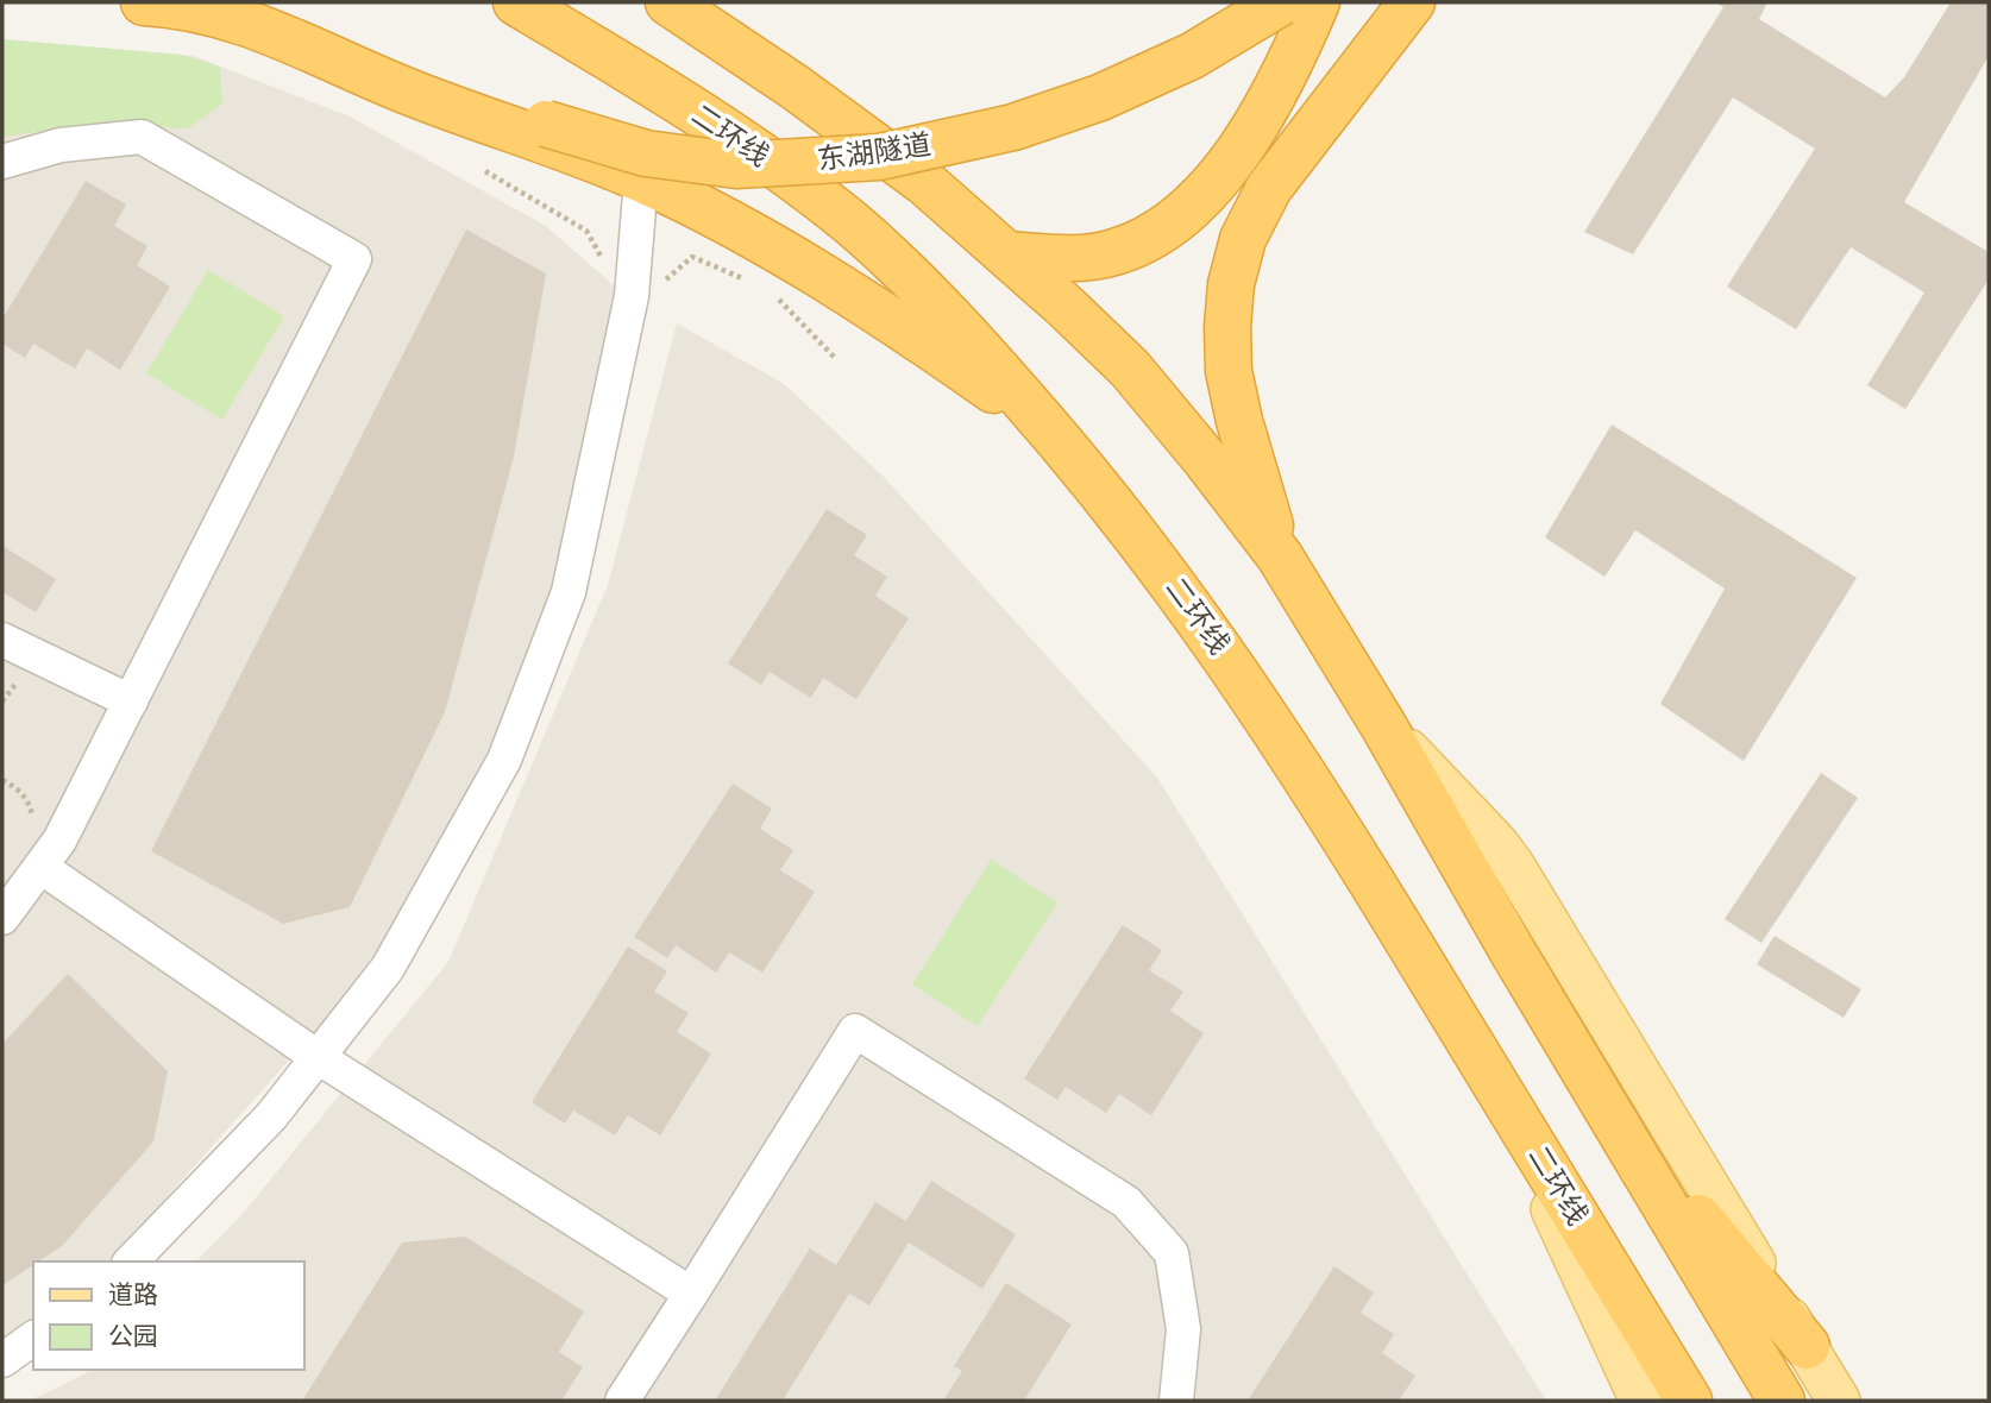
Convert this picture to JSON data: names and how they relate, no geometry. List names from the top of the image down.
{
  "streets": {
    "highway": ["二环线", "东湖隧道"]
  },
  "legend": ["道路", "公园"]
}
